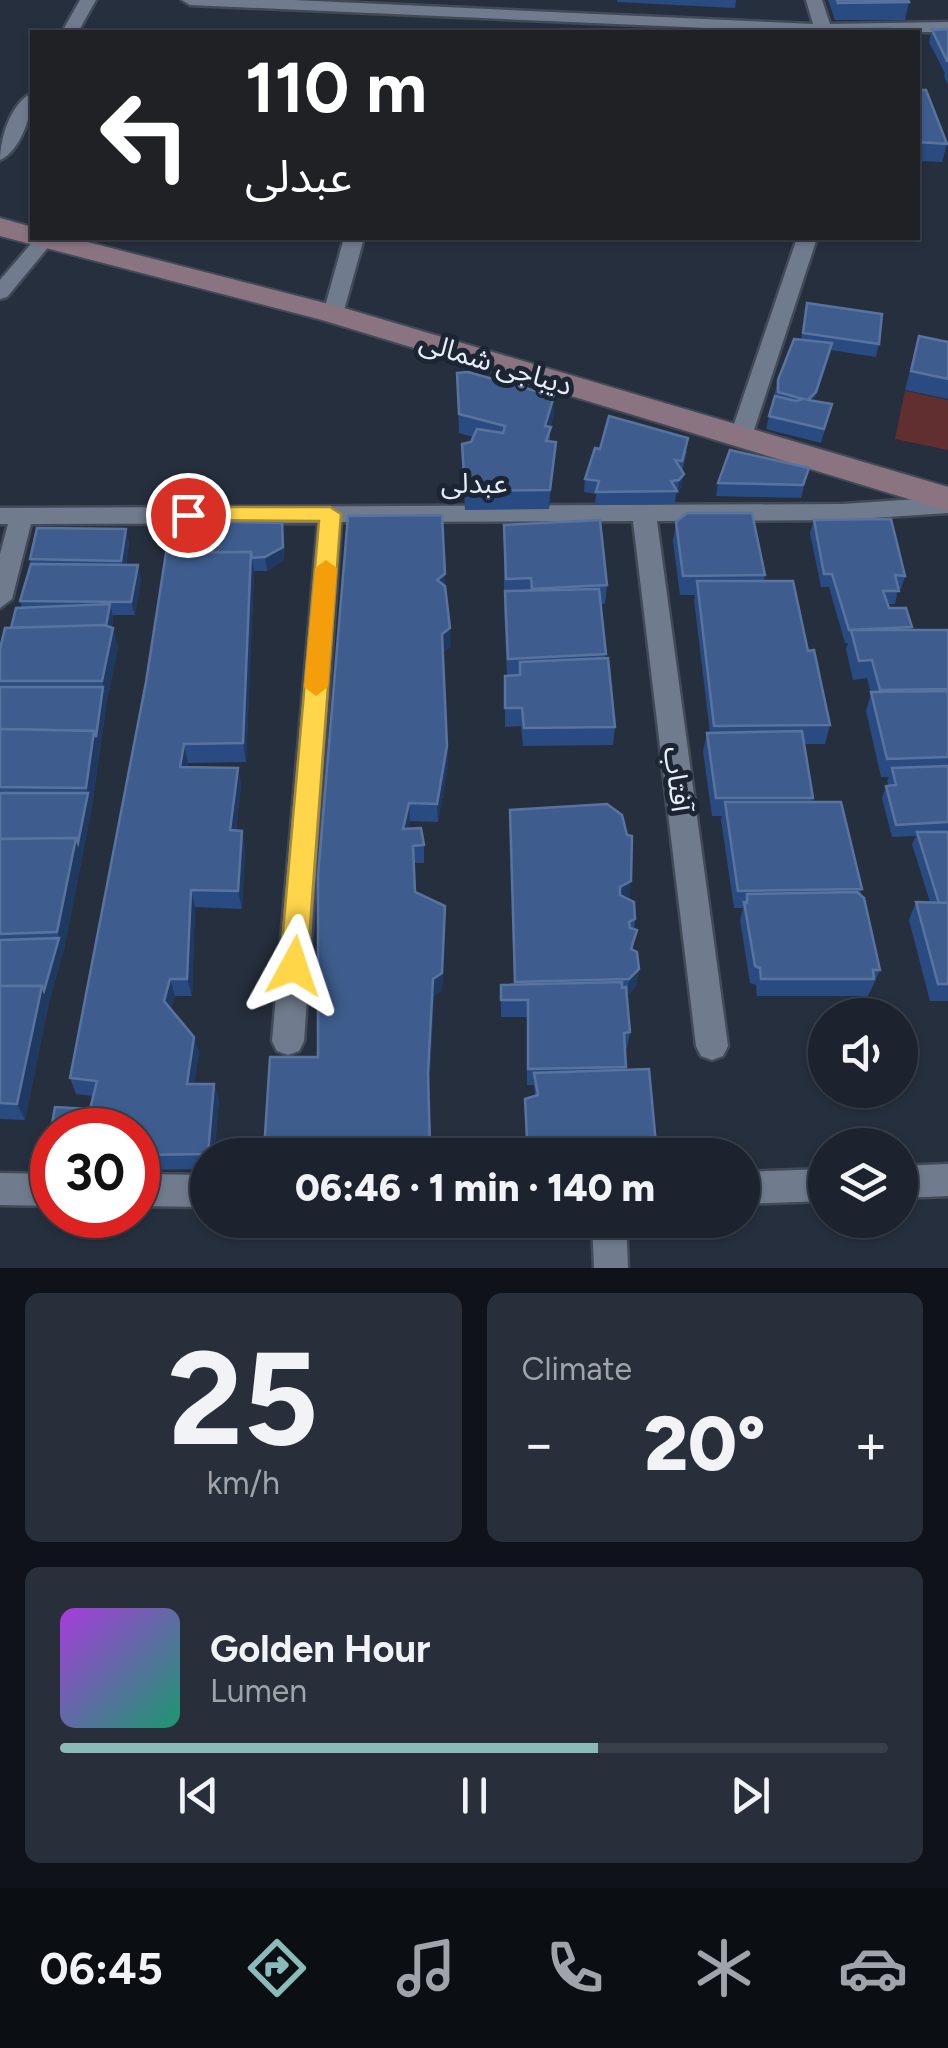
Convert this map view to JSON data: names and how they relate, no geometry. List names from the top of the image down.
{
  "streets": {
    "main road": ["دیباجی شمالی"],
    "street": ["عبدلی", "آفتاب"]
  },
  "crossings": [
    ["دیباجی شمالی", "عبدلی"],
    ["عبدلی", "آفتاب"]
  ],
  "page": {
    "turn": ["110 m", "عبدلی"],
    "limit": "30",
    "trip": "06:46 · 1 min · 140 m",
    "tile": [
      ["25", "km/h"],
      "Climate"
    ],
    "heat": ["−", "20°", "+"],
    "song": ["Golden Hour", "Lumen"],
    "tabs": "06:45"
  }
}
